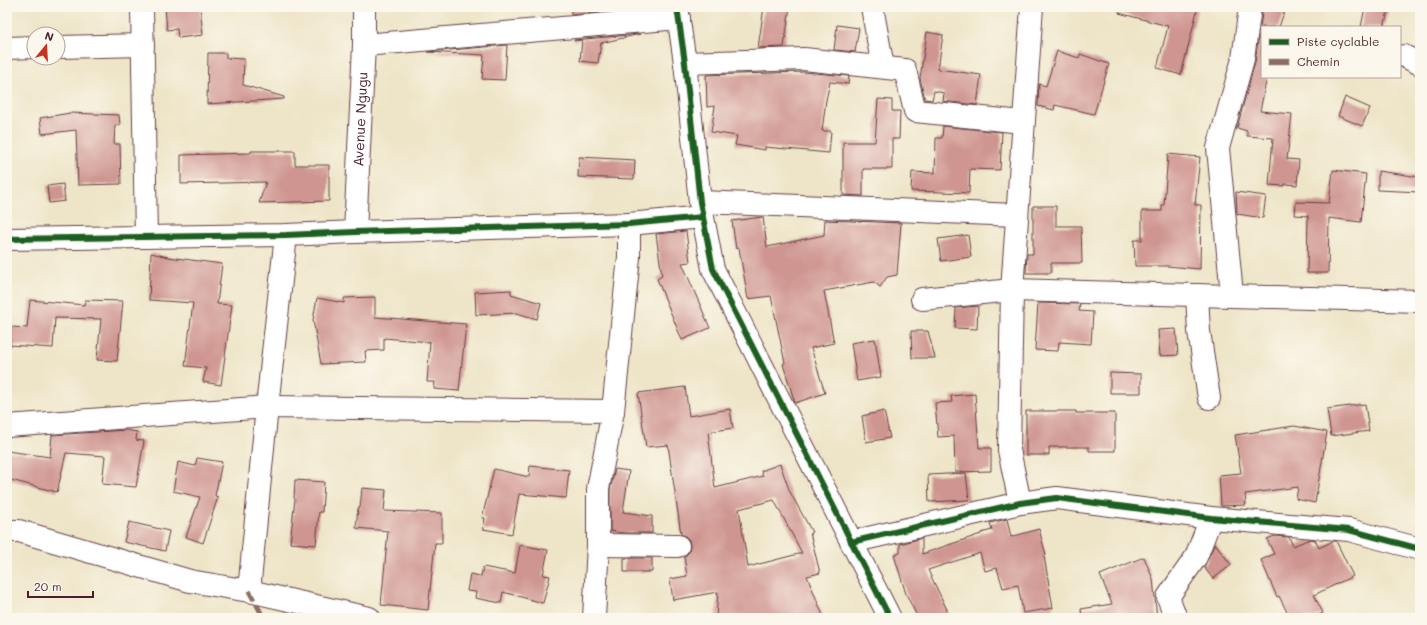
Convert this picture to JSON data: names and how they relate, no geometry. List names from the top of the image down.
{
  "streets": {
    "street": ["Avenue Ngugu"]
  },
  "legend": ["Piste cyclable", "Chemin"],
  "scale_bar": "20 m",
  "north": "top"
}
